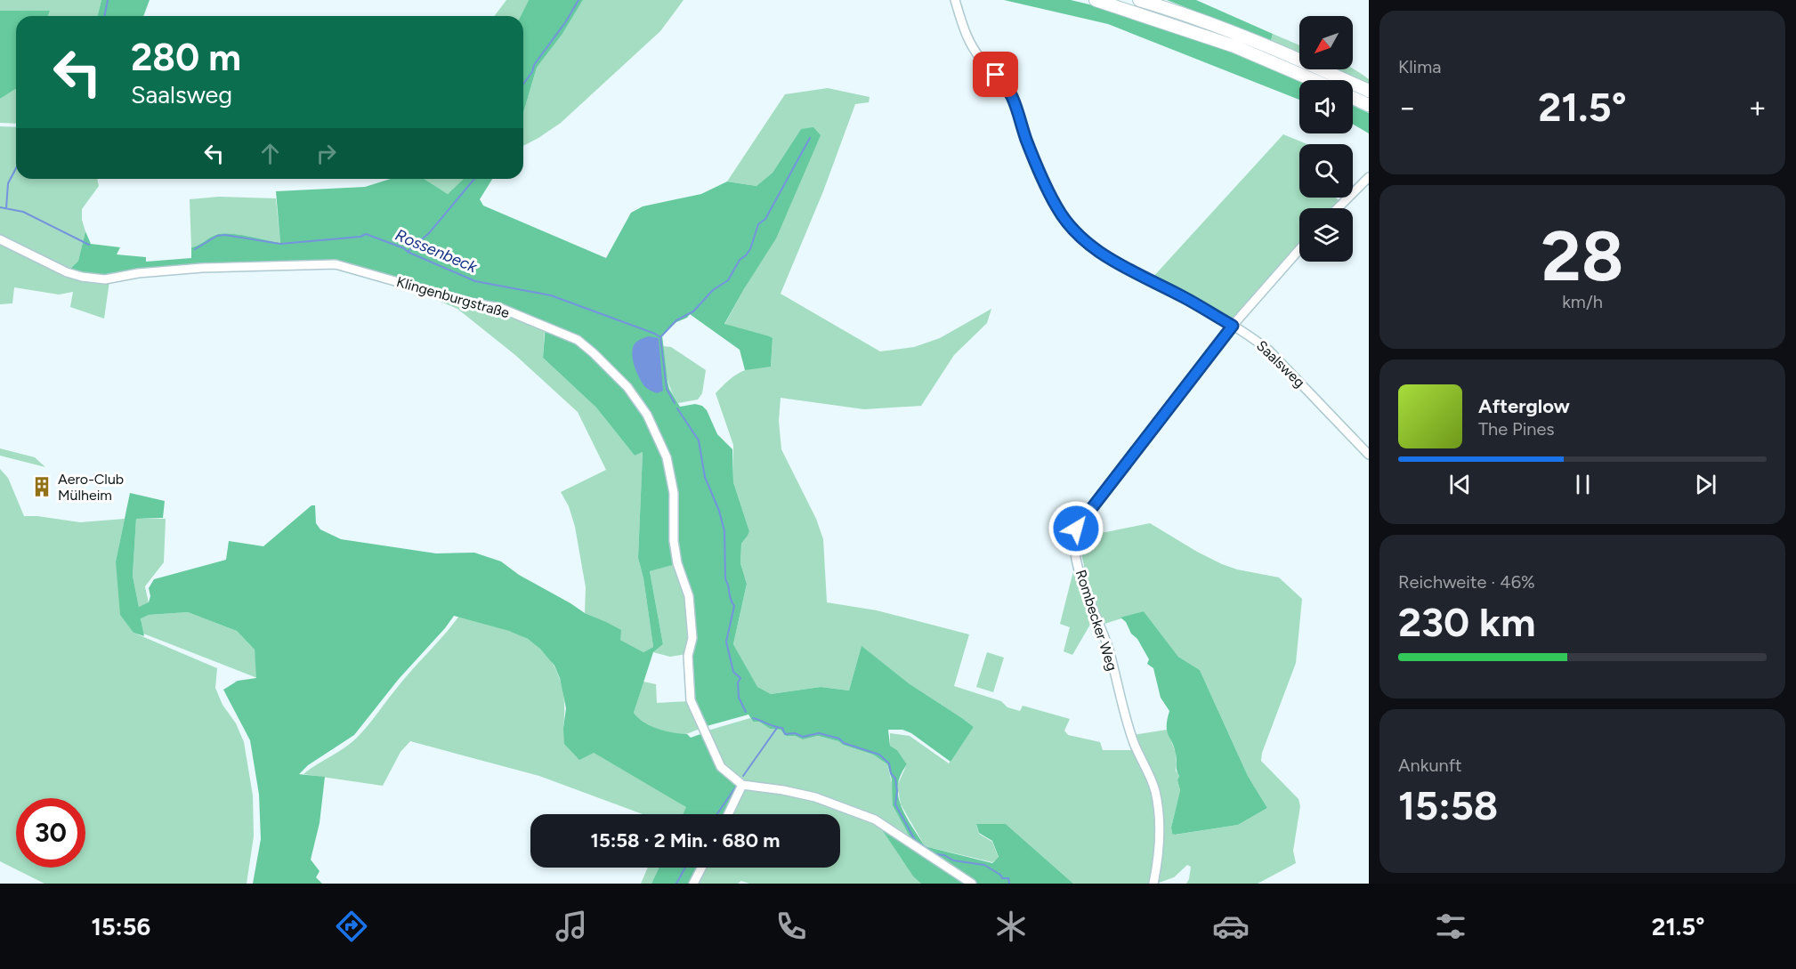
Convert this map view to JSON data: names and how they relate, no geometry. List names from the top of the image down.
{
  "streets": {
    "street": ["Klingenburgstraße", "Saalsweg", "Rombecker Weg"]
  },
  "crossings": [
    ["Saalsweg", "Rombecker Weg"]
  ],
  "water": ["Rossenbeck"],
  "places": {
    "building": ["Aero-Club Mülheim"]
  },
  "north": "bottom left",
  "page": {
    "tile": [
      "Klima",
      ["28", "km/h"],
      ["Reichweite · 46%", "230 km"],
      ["Ankunft", "15:58"]
    ],
    "turn": ["280 m", "Saalsweg"],
    "heat": ["−", "21.5°", "+"],
    "song": ["Afterglow", "The Pines"],
    "limit": "30",
    "trip": "15:58 · 2 Min. · 680 m",
    "tabs": ["15:56", "21.5°"]
  }
}
